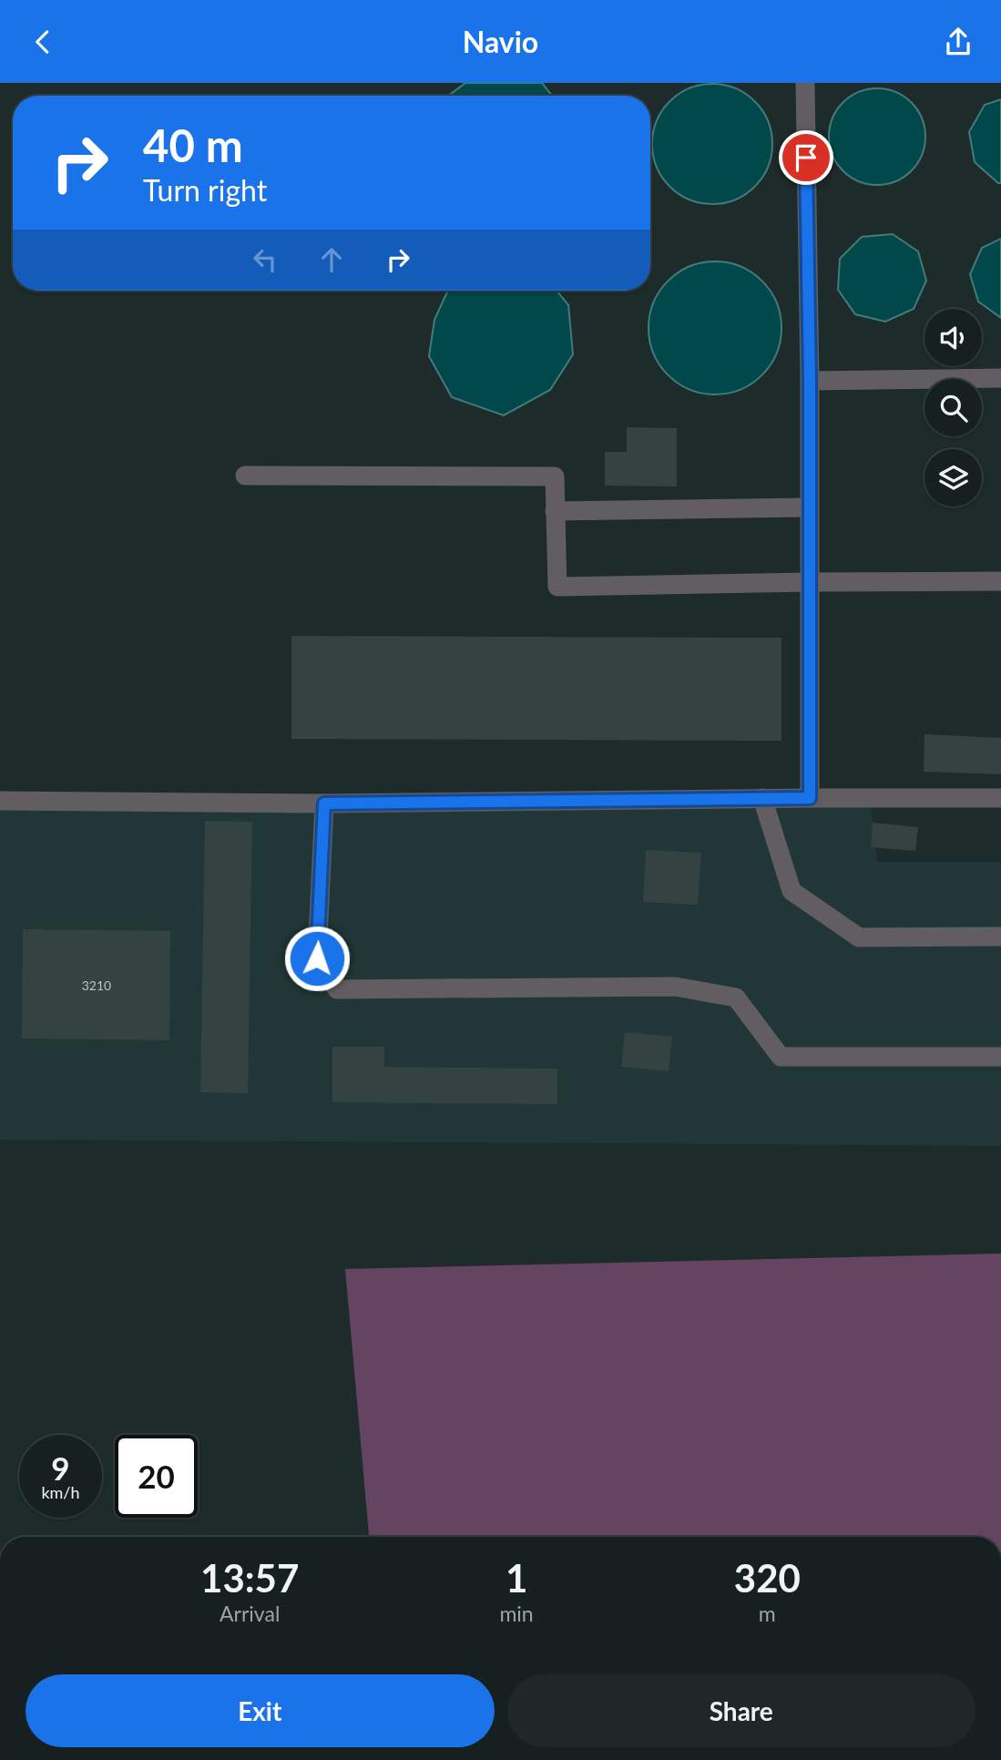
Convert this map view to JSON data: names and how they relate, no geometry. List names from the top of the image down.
{
  "house_numbers": ["3210"],
  "page": {
    "header": "Navio",
    "turn": ["40 m", "Turn right"],
    "speed": "9 km/h",
    "limit": "20",
    "eta": [
      "13:57",
      "Arrival",
      "1",
      "min",
      "320",
      "m"
    ],
    "buttons": ["Exit", "Share"]
  }
}
